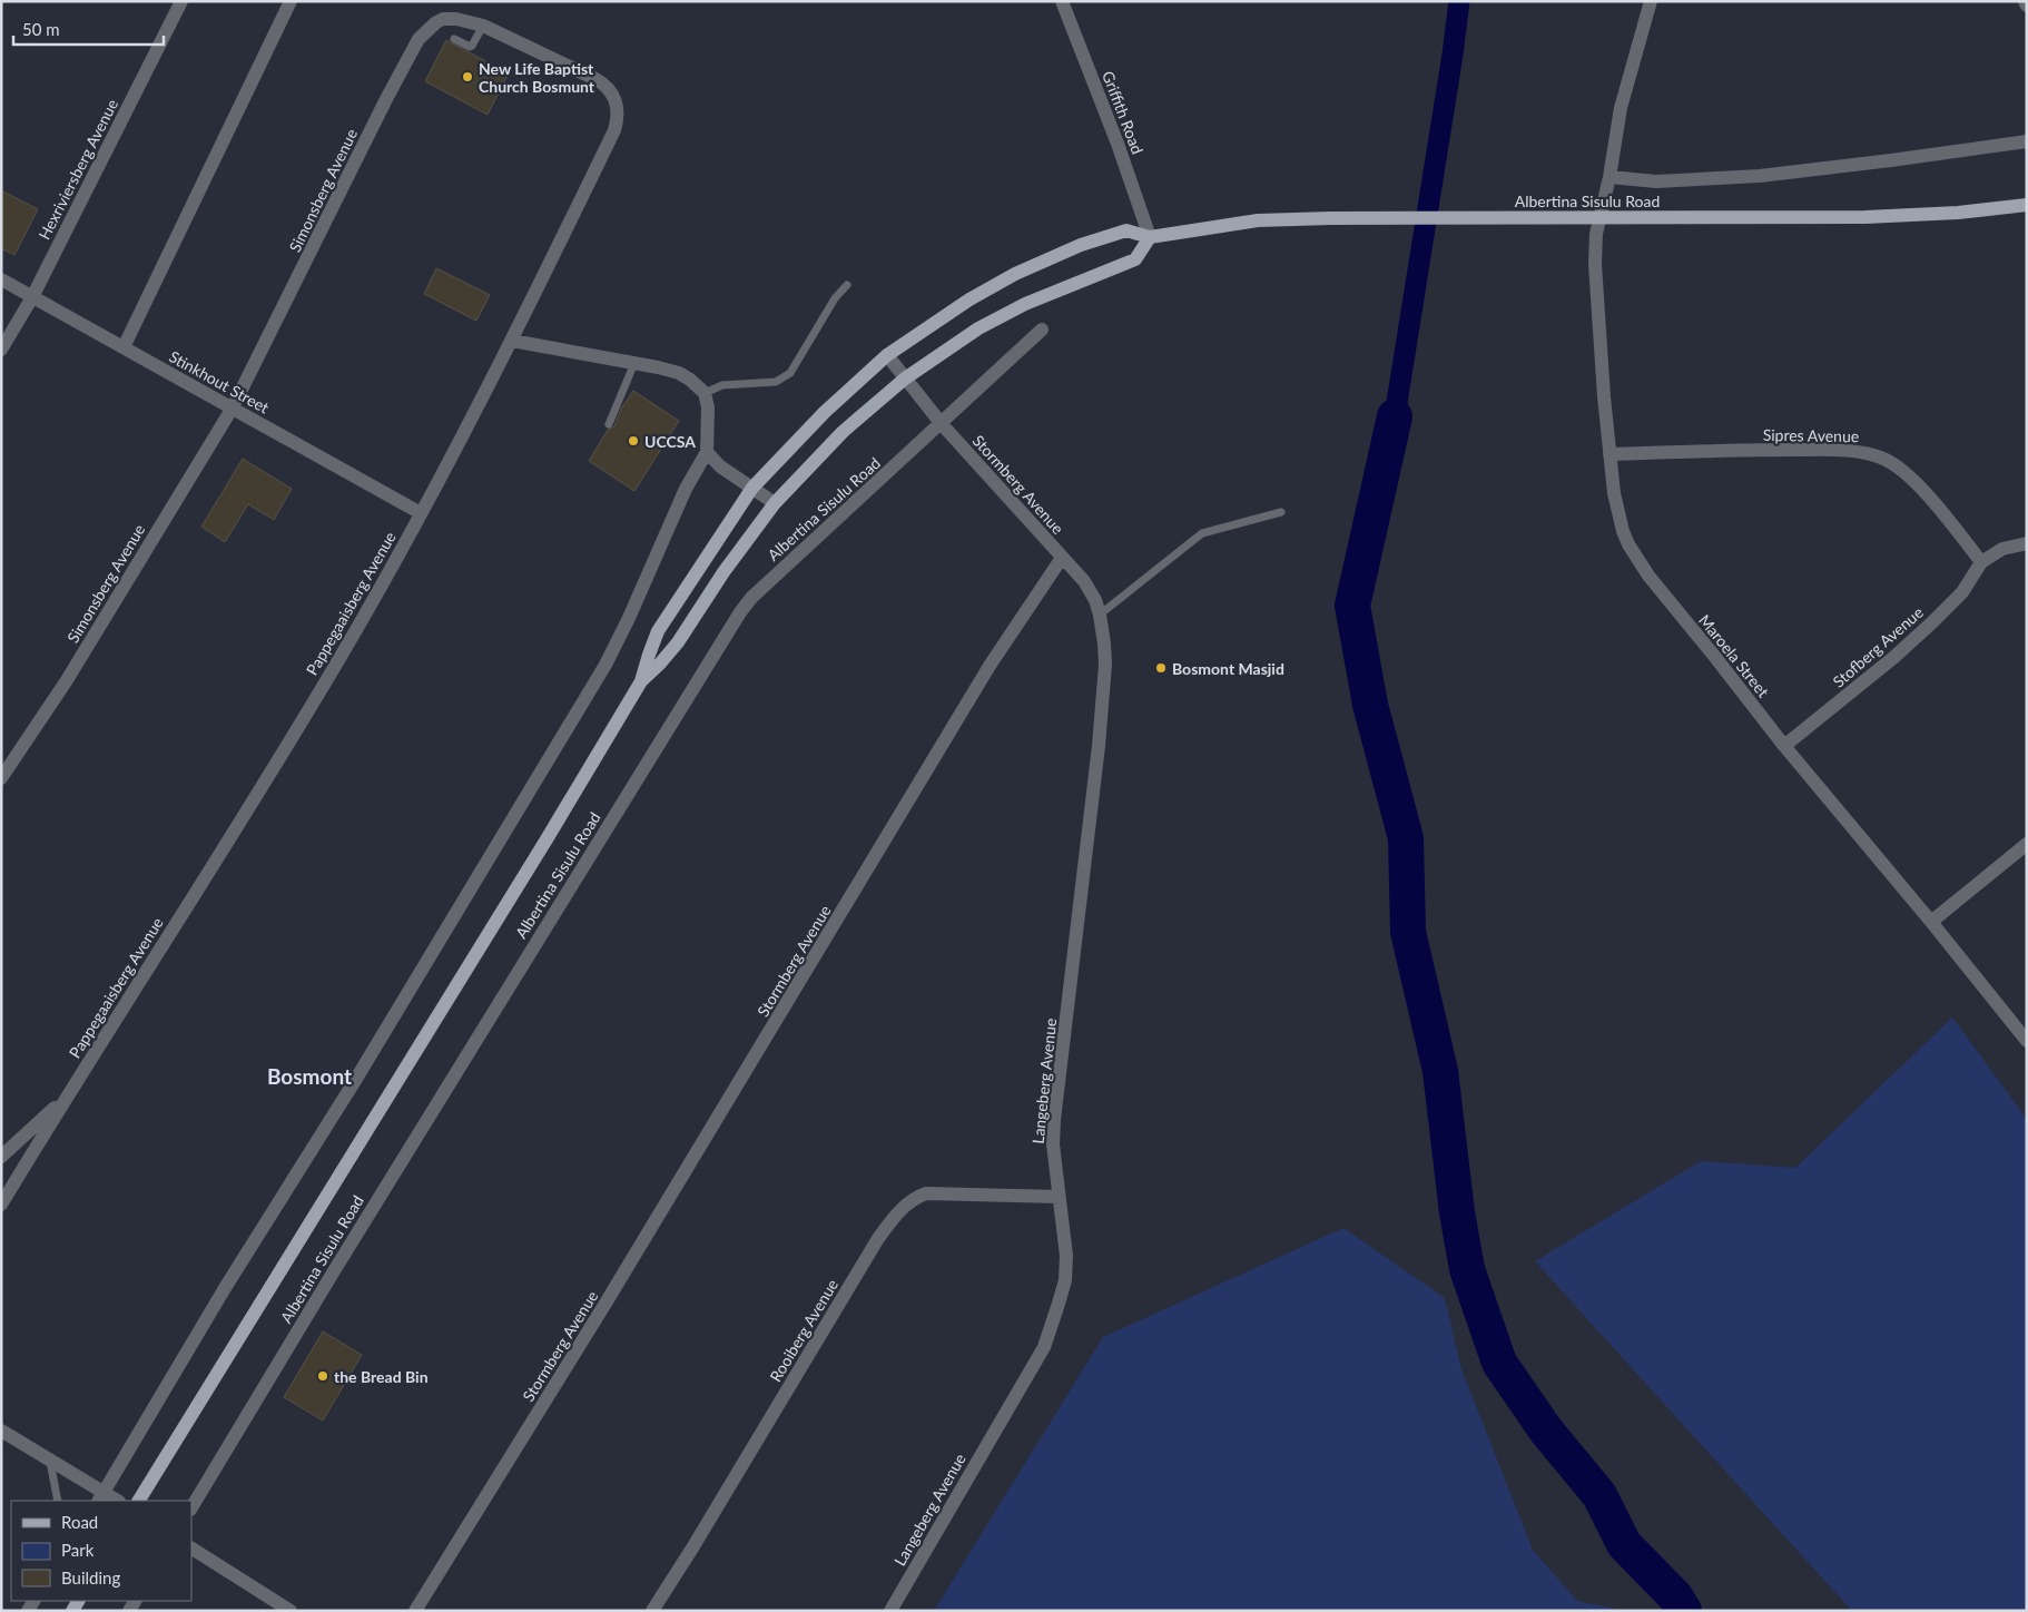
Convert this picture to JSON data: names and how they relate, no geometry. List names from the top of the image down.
{
  "streets": {
    "main road": ["Albertina Sisulu Road"],
    "street": [
      "Griffith Road",
      "Hexriviersberg Avenue",
      "Simonsberg Avenue",
      "Stinkhout Street",
      "Sipres Avenue",
      "Stormberg Avenue",
      "Pappegaaisberg Avenue",
      "Stofberg Avenue",
      "Maroela Street",
      "Langeberg Avenue",
      "Rooiberg Avenue"
    ]
  },
  "crossings": [
    ["Griffith Road", "Albertina Sisulu Road"],
    ["Hexriviersberg Avenue", "Stinkhout Street"],
    ["Simonsberg Avenue", "Stinkhout Street"],
    ["Simonsberg Avenue", "Pappegaaisberg Avenue"],
    ["Albertina Sisulu Road", "Stormberg Avenue"],
    ["Albertina Sisulu Road", "Maroela Street"],
    ["Stinkhout Street", "Pappegaaisberg Avenue"],
    ["Sipres Avenue", "Stofberg Avenue"],
    ["Sipres Avenue", "Maroela Street"],
    ["Stormberg Avenue", "Langeberg Avenue"],
    ["Stofberg Avenue", "Maroela Street"],
    ["Langeberg Avenue", "Rooiberg Avenue"]
  ],
  "districts": ["Bosmont"],
  "places": [
    "New Life Baptist Church Bosmunt",
    "UCCSA",
    "Bosmont Masjid",
    "the Bread Bin"
  ],
  "legend": ["Road", "Park", "Building"],
  "scale_bar": "50 m"
}
